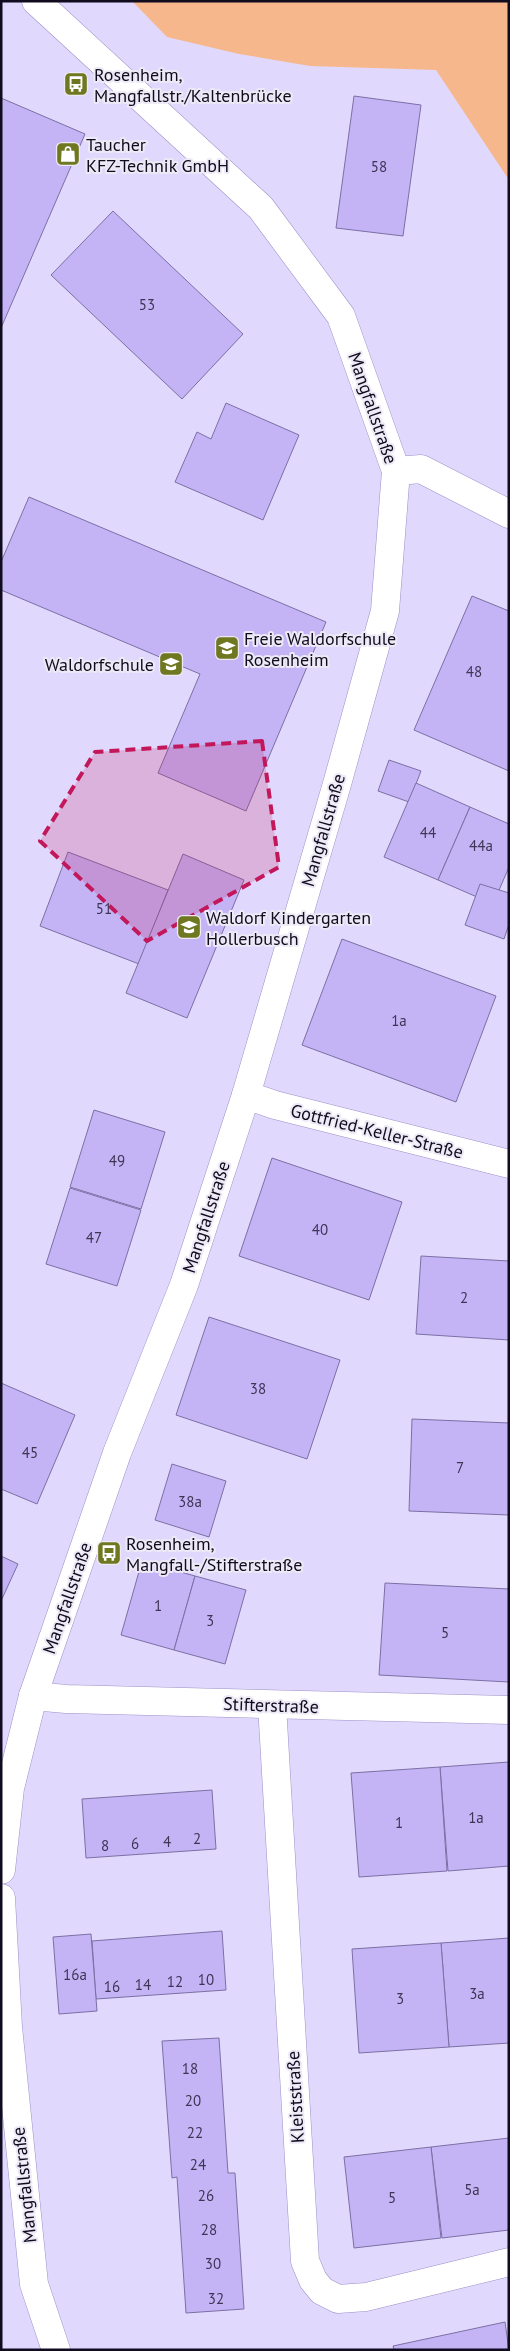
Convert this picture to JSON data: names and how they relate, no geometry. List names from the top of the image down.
{
  "streets": {
    "street": [
      "Mangfallstraße",
      "Gottfried-Keller-Straße",
      "Stifterstraße",
      "Kleiststraße"
    ]
  },
  "crossings": [
    ["Mangfallstraße", "Gottfried-Keller-Straße"],
    ["Mangfallstraße", "Stifterstraße"],
    ["Stifterstraße", "Kleiststraße"]
  ],
  "places": {
    "bus stop": ["Rosenheim, Mangfallstr./Kaltenbrücke", "Rosenheim, Mangfall-/Stifterstraße"],
    "shop": ["Taucher KFZ-Technik GmbH"],
    "school or university": ["Freie Waldorfschule Rosenheim", "Waldorfschule", "Waldorf Kindergarten Hollerbusch"]
  },
  "house_numbers": [
    "58",
    "53",
    "48",
    "44",
    "44a",
    "51",
    "1a",
    "49",
    "40",
    "47",
    "2",
    "38",
    "45",
    "7",
    "38a",
    "1",
    "3",
    "5",
    "1a",
    "1",
    "2",
    "4",
    "6",
    "8",
    "16a",
    "10",
    "12",
    "14",
    "16",
    "3a",
    "3",
    "18",
    "20",
    "22",
    "24",
    "5a",
    "26",
    "5",
    "28",
    "30",
    "32"
  ]
}
